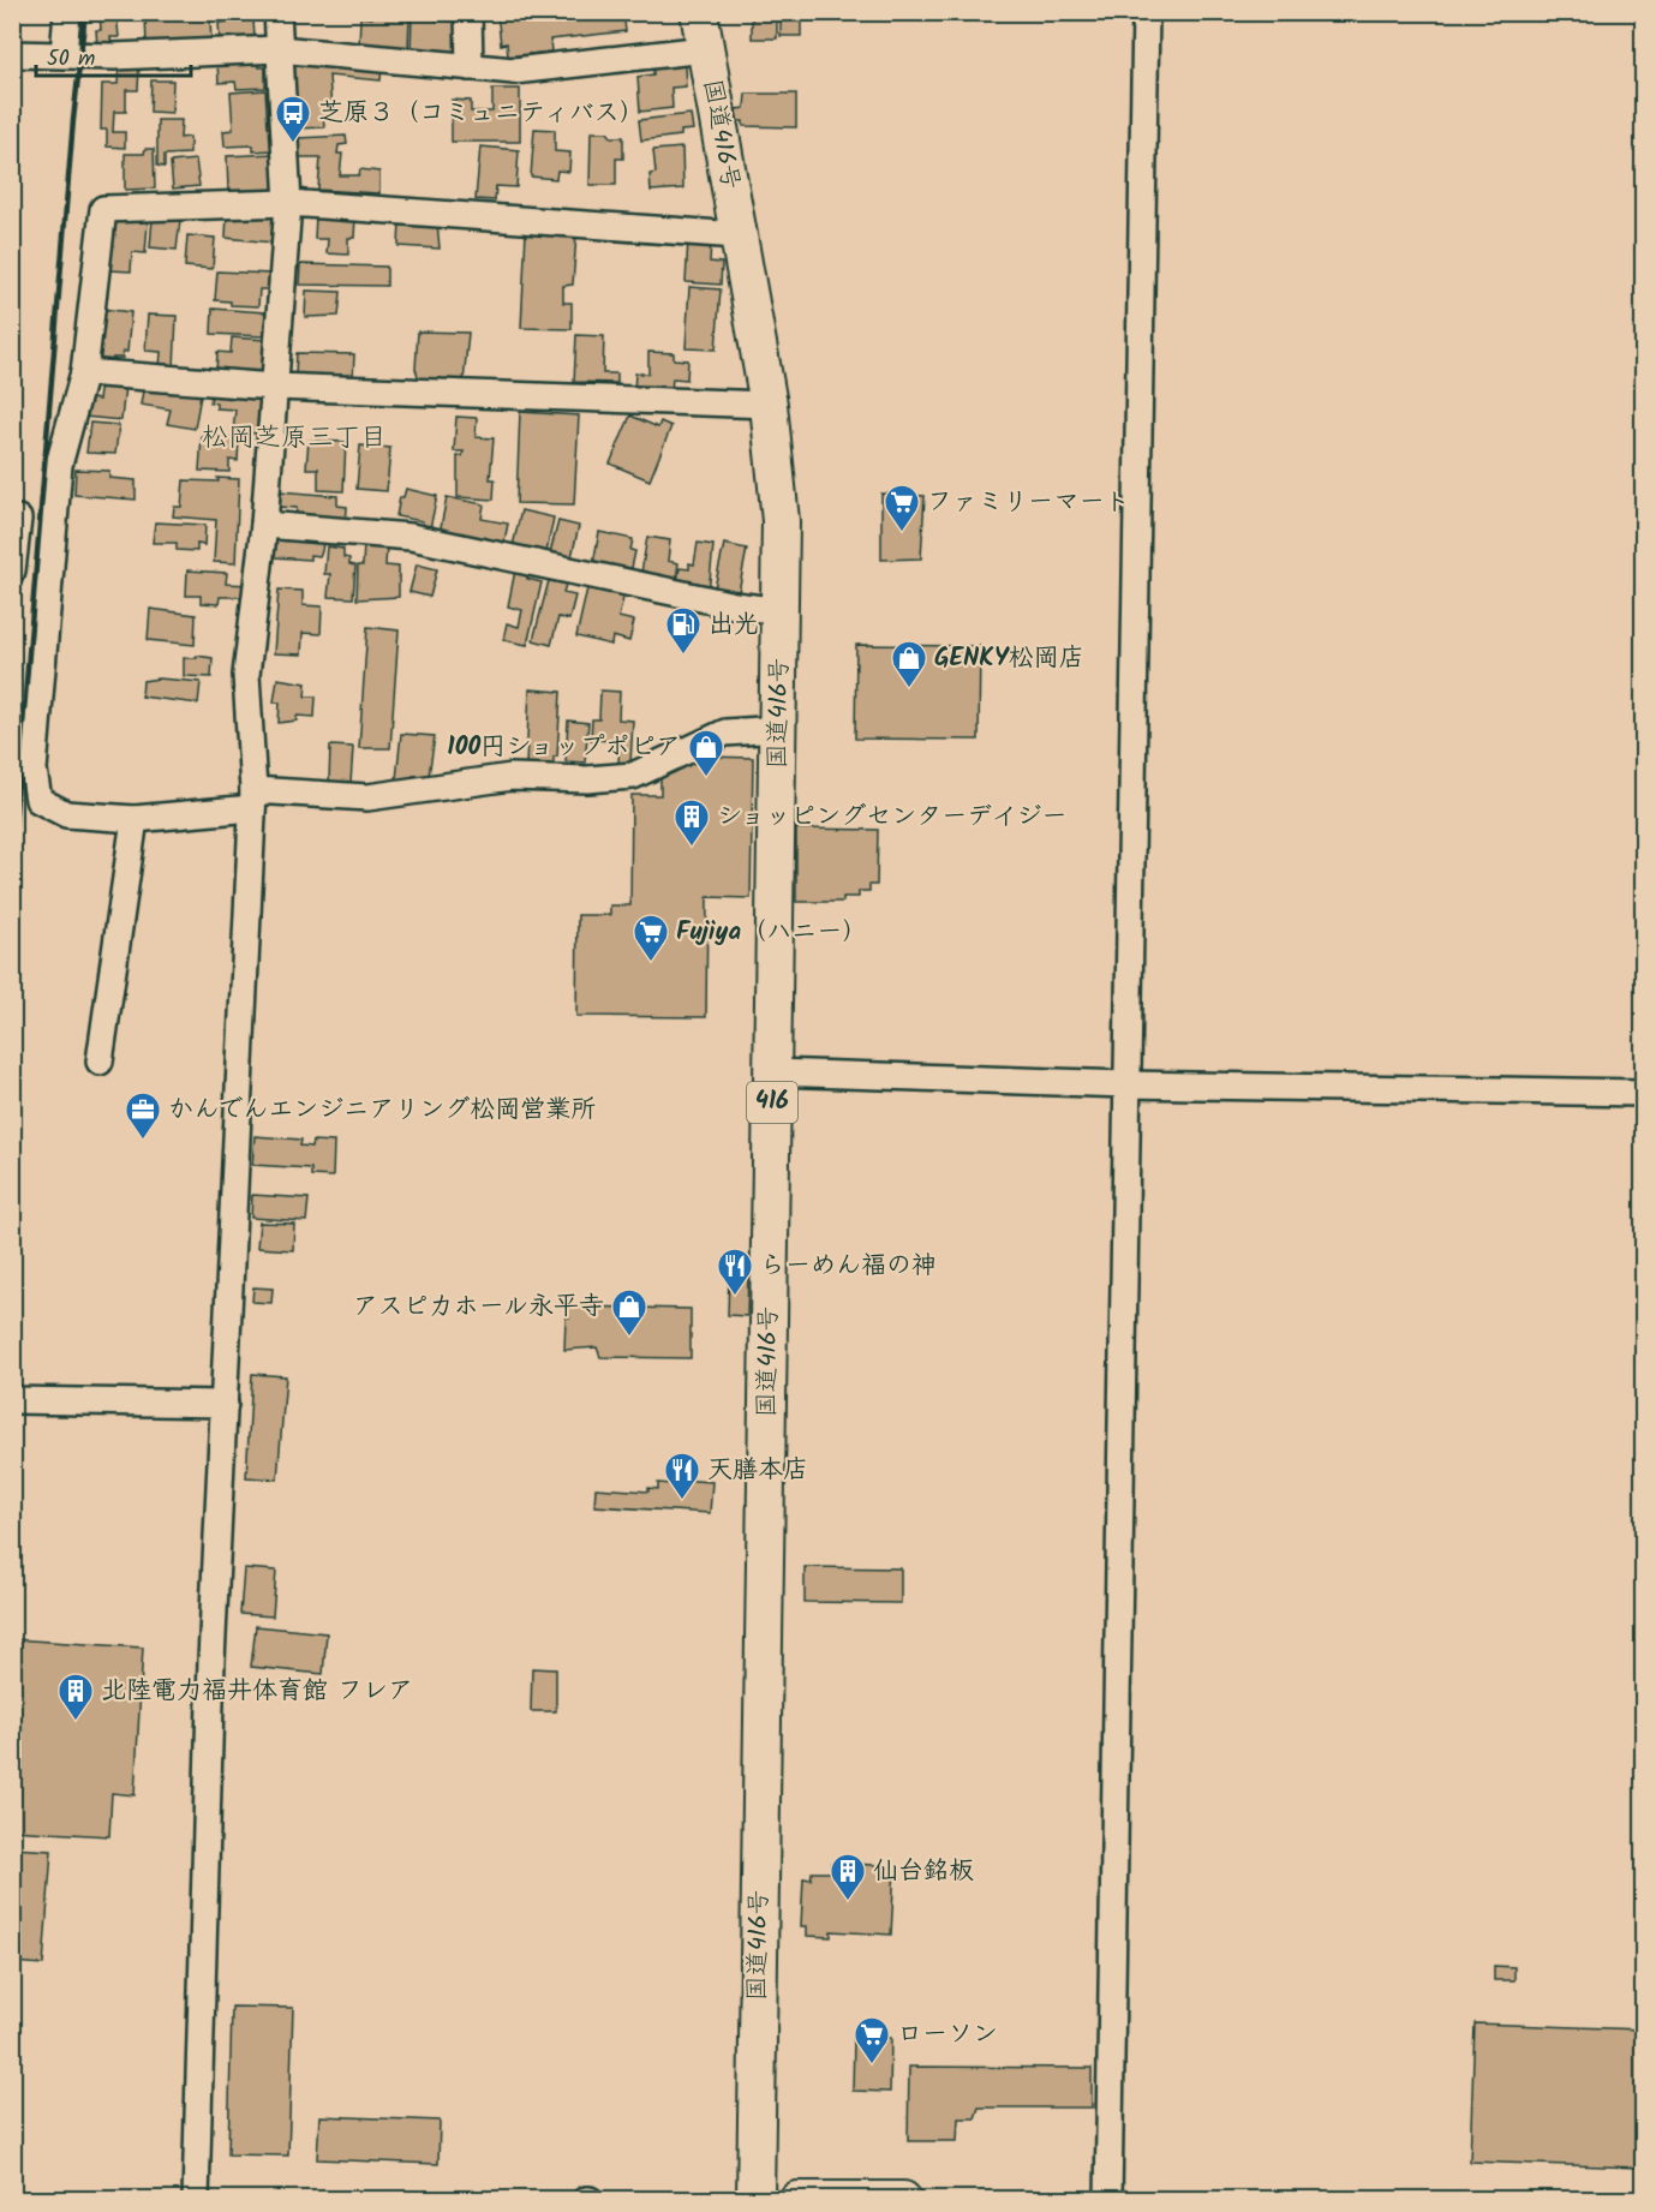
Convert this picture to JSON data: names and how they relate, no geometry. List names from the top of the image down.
{
  "streets": {
    "highway": ["国道416号", "416"]
  },
  "districts": ["松岡芝原三丁目"],
  "places": {
    "bus stop": ["芝原３（コミュニティバス）"],
    "supermarket": ["ファミリーマート", "Fujiya（ハニー）", "ローソン"],
    "fuel station": ["出光"],
    "shop": ["GENKY松岡店", "100円ショップポピア", "アスピカホール永平寺"],
    "building": ["ショッピングセンターデイジー", "北陸電力福井体育館 フレア", "仙台銘板"],
    "office": ["かんでんエンジニアリング松岡営業所"],
    "restaurant": ["らーめん福の神", "天膳本店"]
  },
  "scale_bar": "50 m"
}
